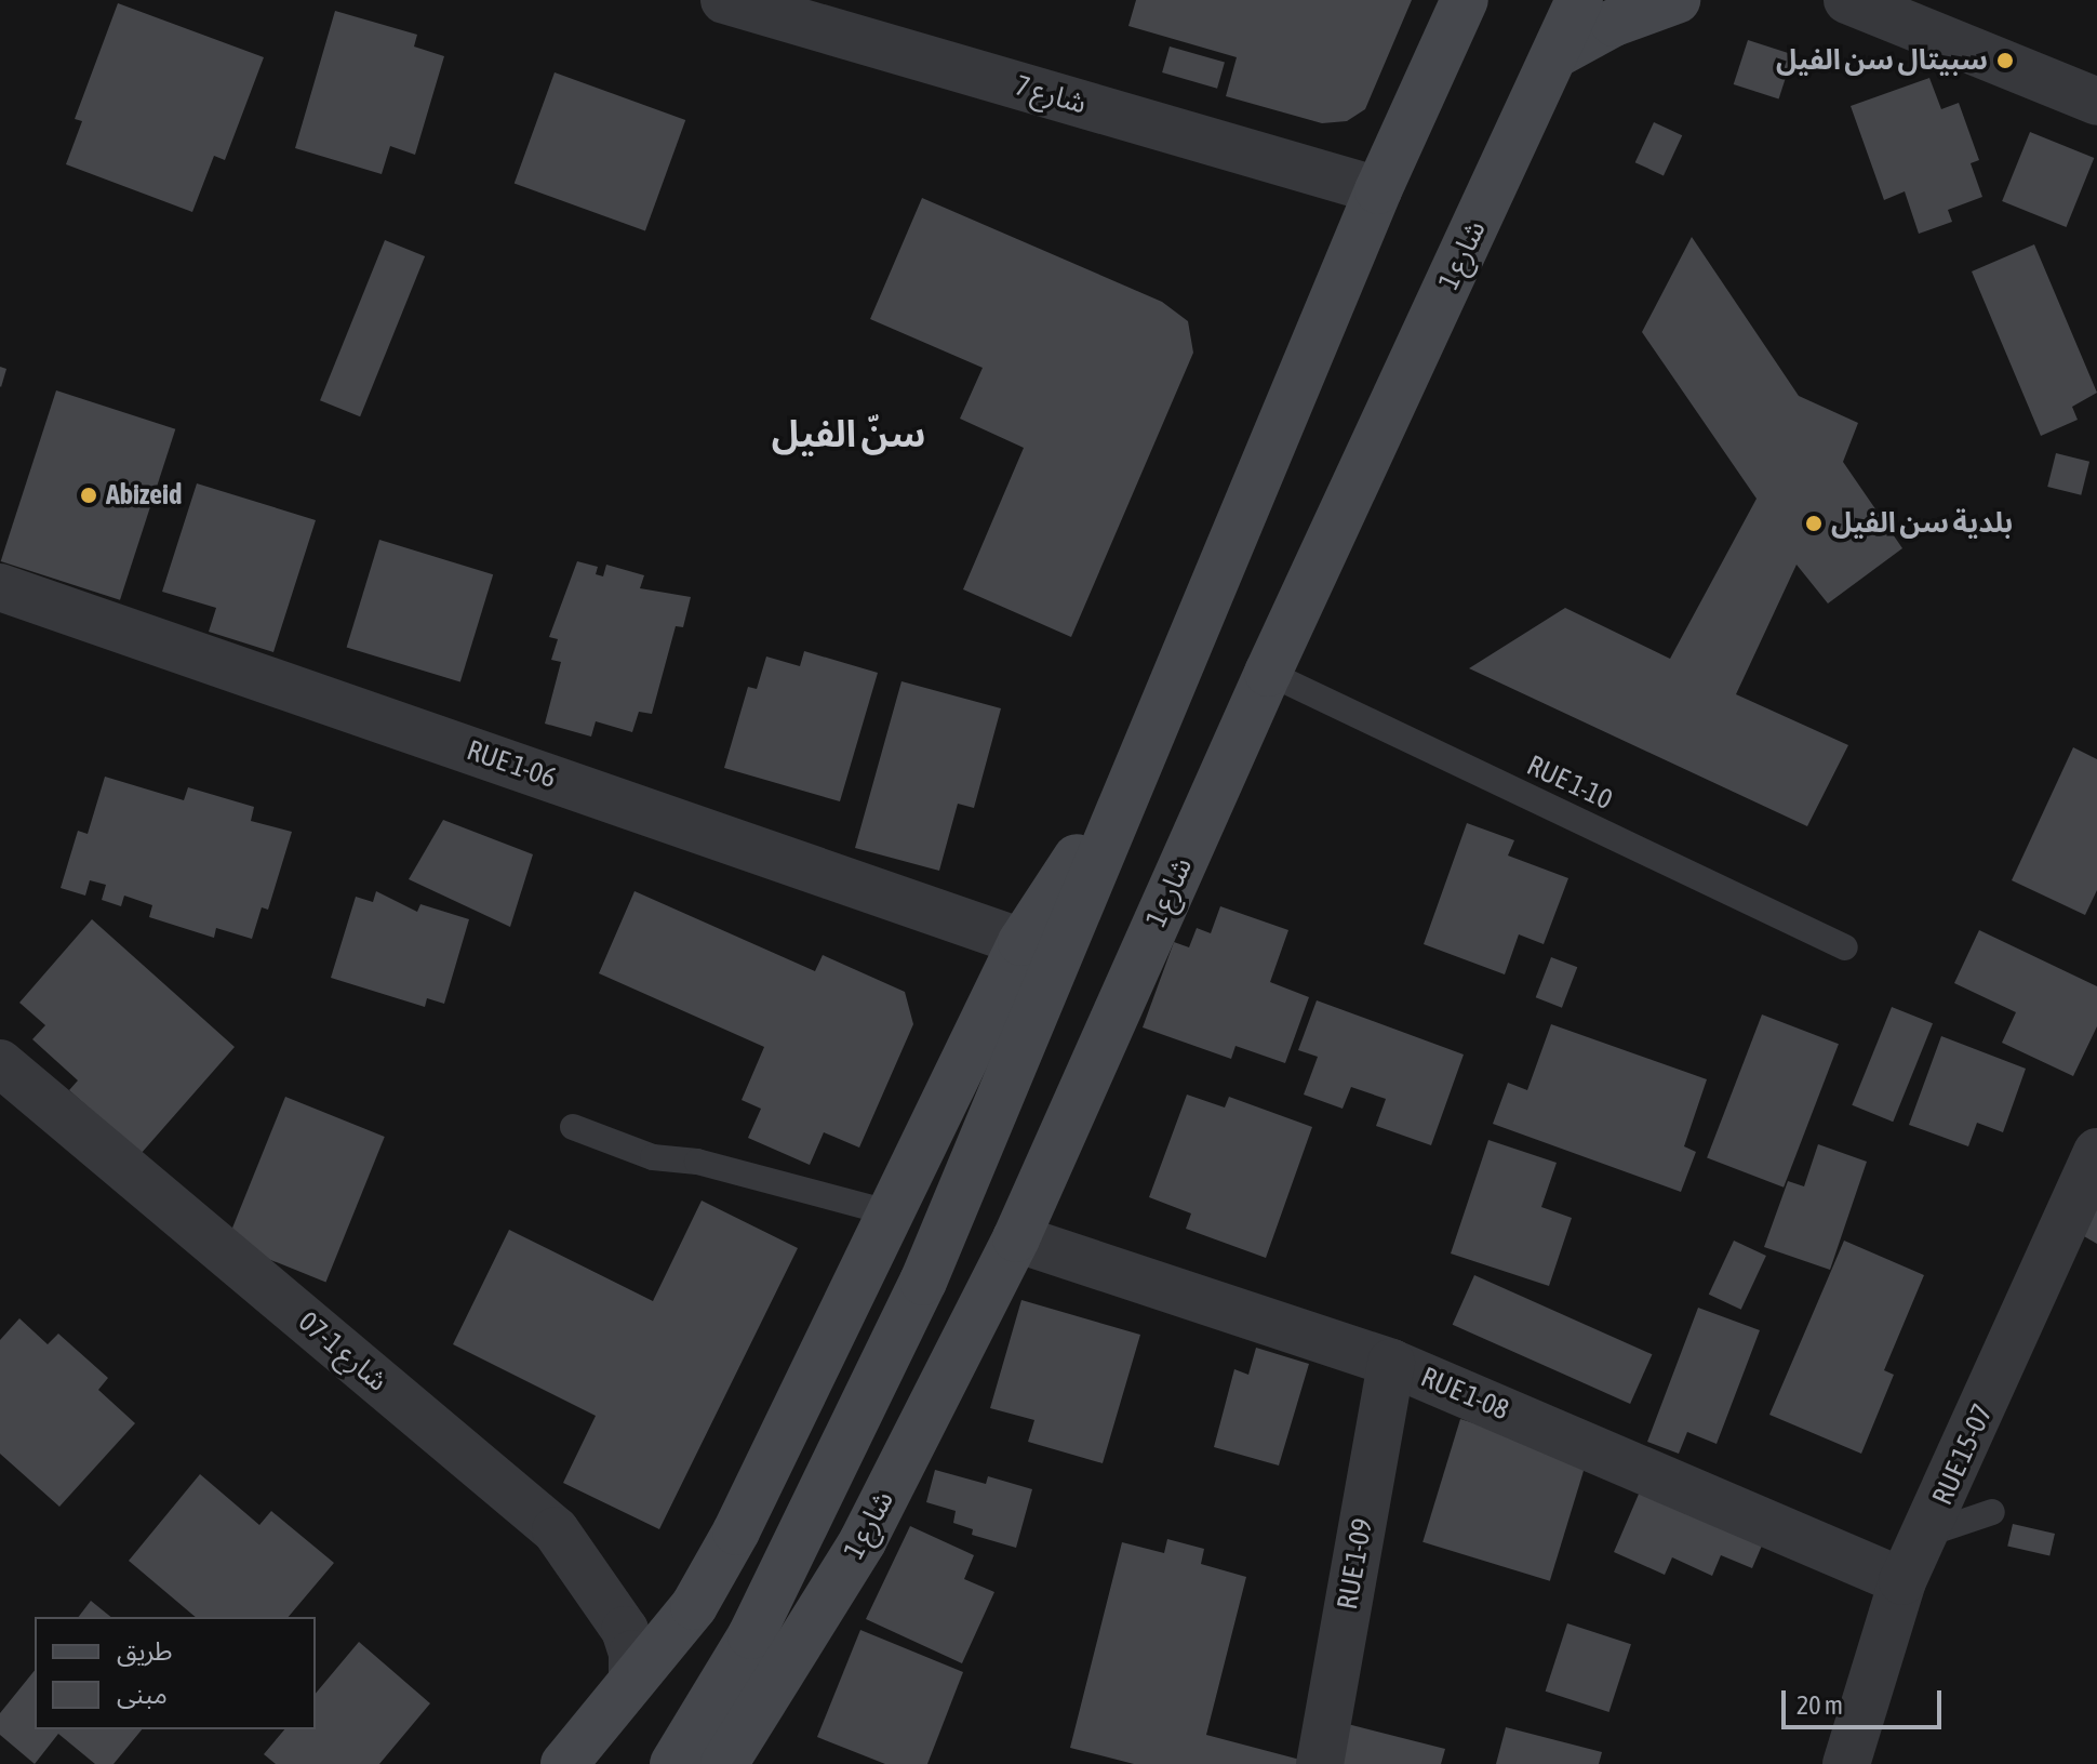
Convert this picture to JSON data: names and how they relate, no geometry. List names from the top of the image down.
{
  "streets": {
    "main road": ["شارع 1"],
    "street": [
      "شارع 7",
      "RUE 1-06",
      "شارع 1-07",
      "RUE 1-08",
      "RUE 15-07",
      "RUE 1-09"
    ],
    "lane": ["RUE 1-10"]
  },
  "crossings": [
    ["شارع 1", "RUE 1-10"],
    ["شارع 1", "RUE 1-08"],
    ["RUE 1-08", "RUE 15-07"],
    ["RUE 1-08", "RUE 1-09"]
  ],
  "districts": ["سنّ الفيل"],
  "places": ["سبيتال سن الفيل", "Abizeid", "بلدية سن الفيل"],
  "legend": ["طريق", "مبنى"],
  "scale_bar": "20 m"
}
